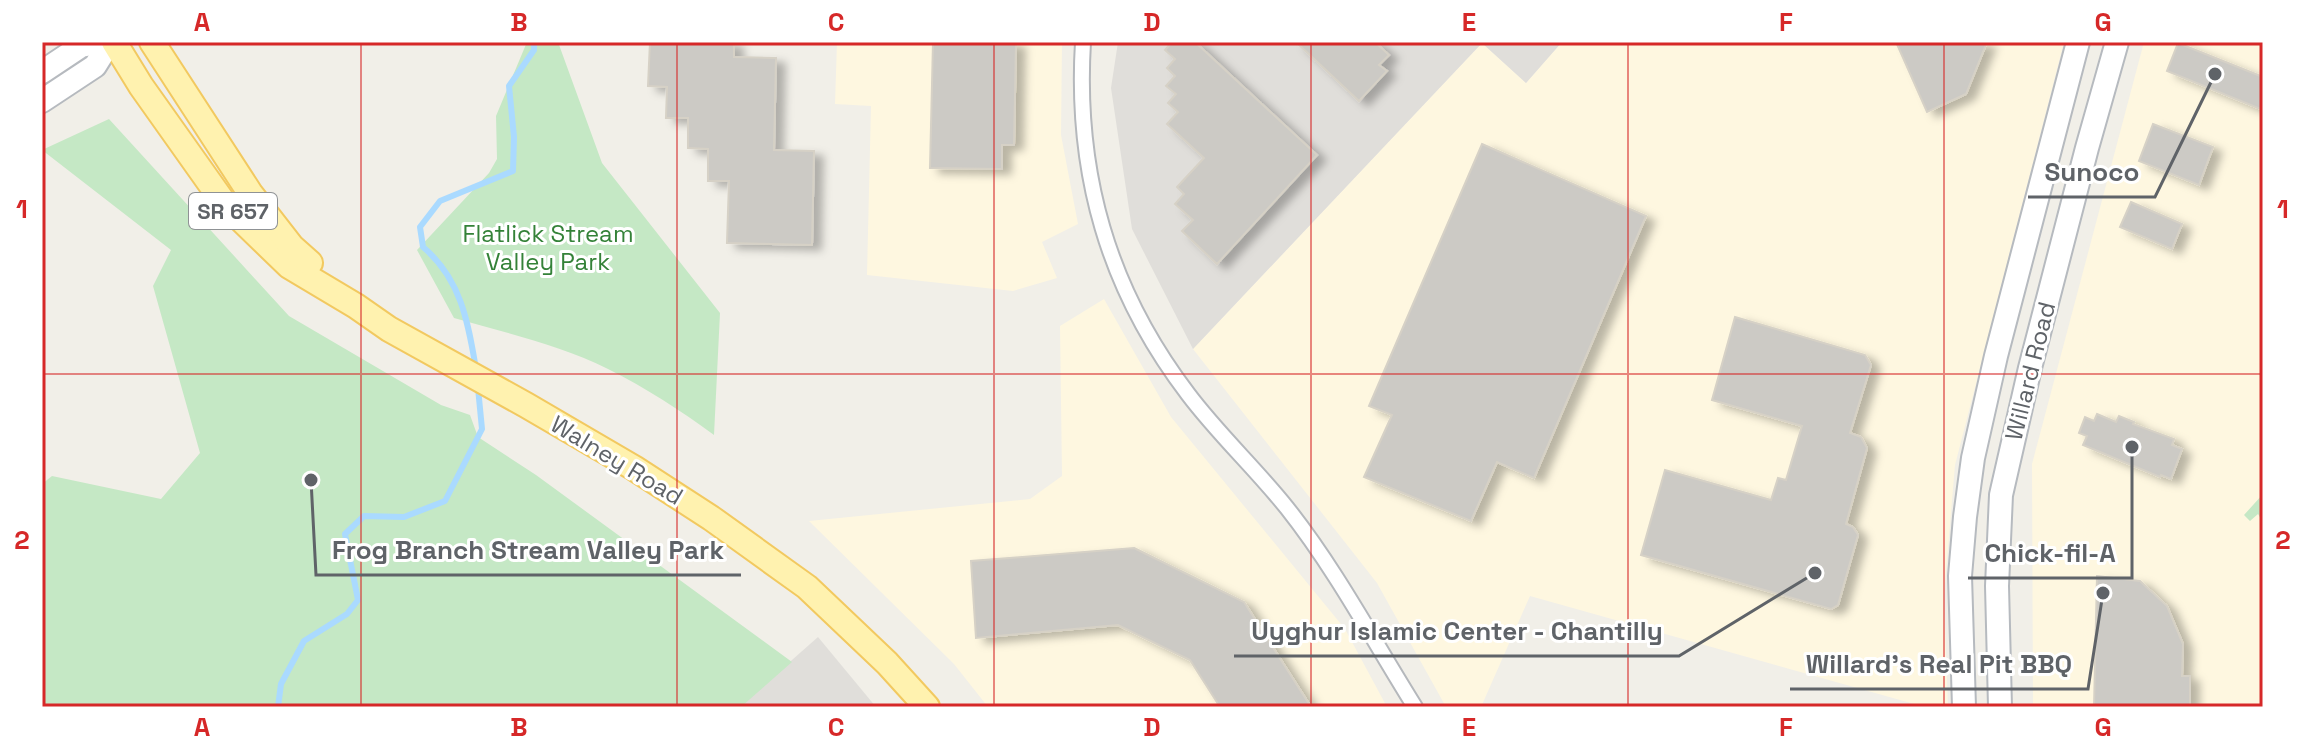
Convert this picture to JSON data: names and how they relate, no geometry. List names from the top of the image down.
{
  "streets": {
    "main road": ["SR 657", "Willard Road", "Walney Road"]
  },
  "parks": ["Flatlick Stream Valley Park"],
  "places": [
    "Sunoco",
    "Chick-fil-A",
    "Frog Branch Stream Valley Park",
    "Uyghur Islamic Center - Chantilly",
    "Willard's Real Pit BBQ"
  ],
  "grid": {
    "columns": [
      "A",
      "B",
      "C",
      "D",
      "E",
      "F",
      "G"
    ],
    "rows": ["1", "2"]
  }
}
